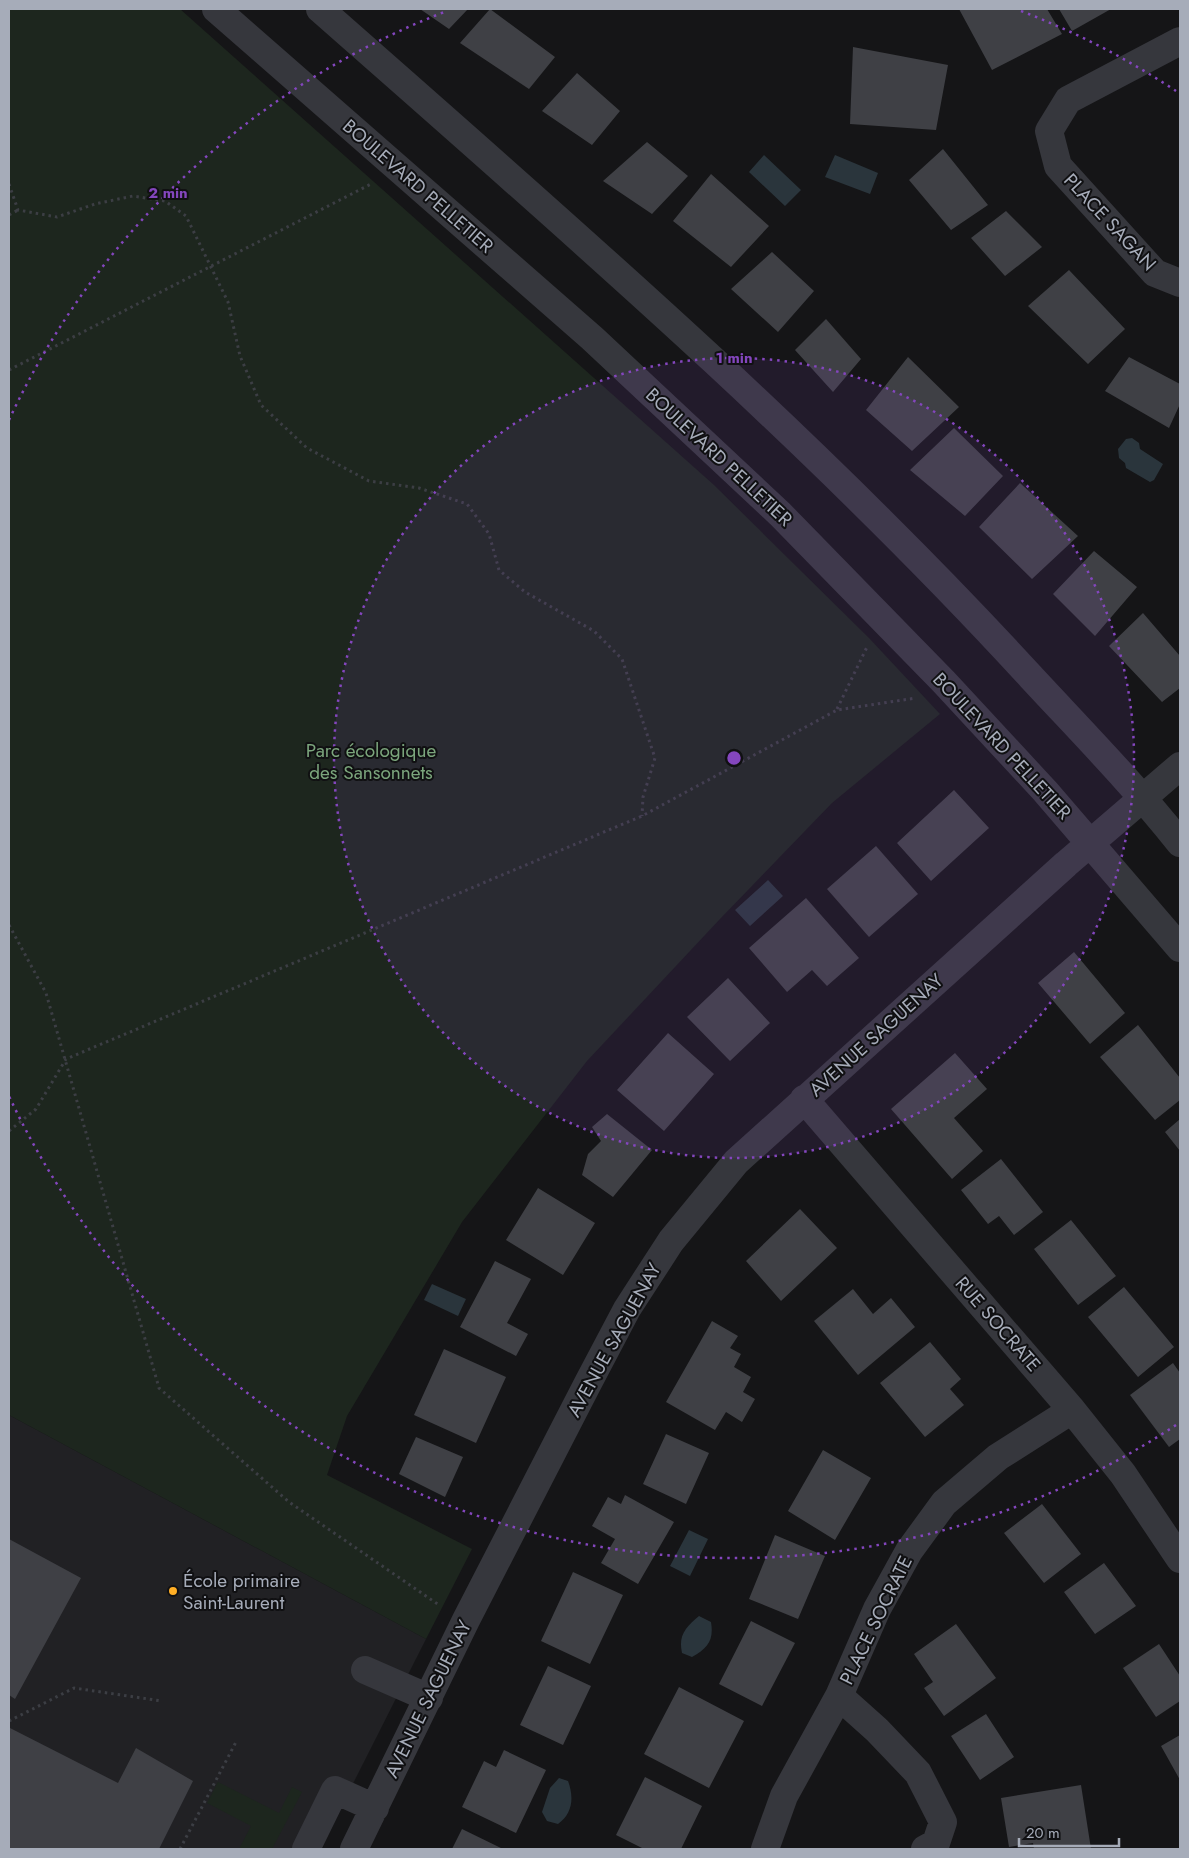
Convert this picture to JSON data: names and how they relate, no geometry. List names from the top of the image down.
{
  "streets": {
    "street": [
      "BOULEVARD PELLETIER",
      "PLACE SAGAN",
      "AVENUE SAGUENAY",
      "RUE SOCRATE",
      "PLACE SOCRATE"
    ]
  },
  "crossings": [
    ["BOULEVARD PELLETIER", "AVENUE SAGUENAY"],
    ["AVENUE SAGUENAY", "RUE SOCRATE"],
    ["RUE SOCRATE", "PLACE SOCRATE"]
  ],
  "parks": ["Parc écologique des Sansonnets"],
  "places": ["École primaire Saint-Laurent"],
  "scale_bar": "20 m",
  "rings": ["2 min", "1 min"]
}
